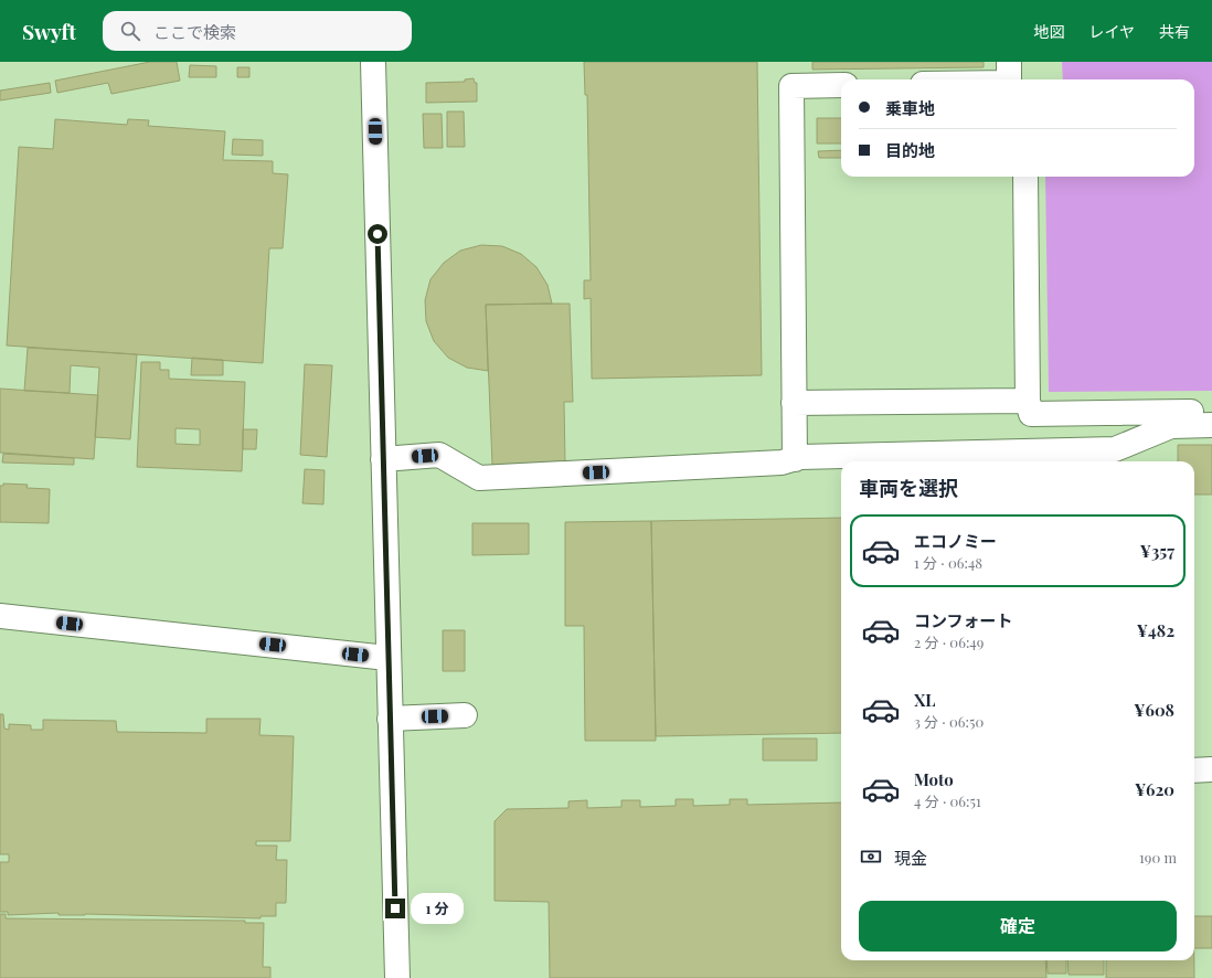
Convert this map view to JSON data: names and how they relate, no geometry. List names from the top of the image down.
{
  "page": {
    "header": "Swyft",
    "search": "ここで検索",
    "nav": ["地図", "レイヤ", "共有"],
    "banner": ["乗車地", "目的地"],
    "heading": "車両を選択",
    "list": [
      {
        "name": "エコノミー",
        "note": "1 分 · 06:48",
        "value": "¥357"
      },
      {
        "name": "コンフォート",
        "note": "2 分 · 06:49",
        "value": "¥482"
      },
      {
        "name": "XL",
        "note": "3 分 · 06:50",
        "value": "¥608"
      },
      {
        "name": "Moto",
        "note": "4 分 · 06:51",
        "value": "¥620"
      }
    ],
    "pay": ["現金", "190 m"],
    "buttons": "確定",
    "bubble": "1 分"
  }
}
